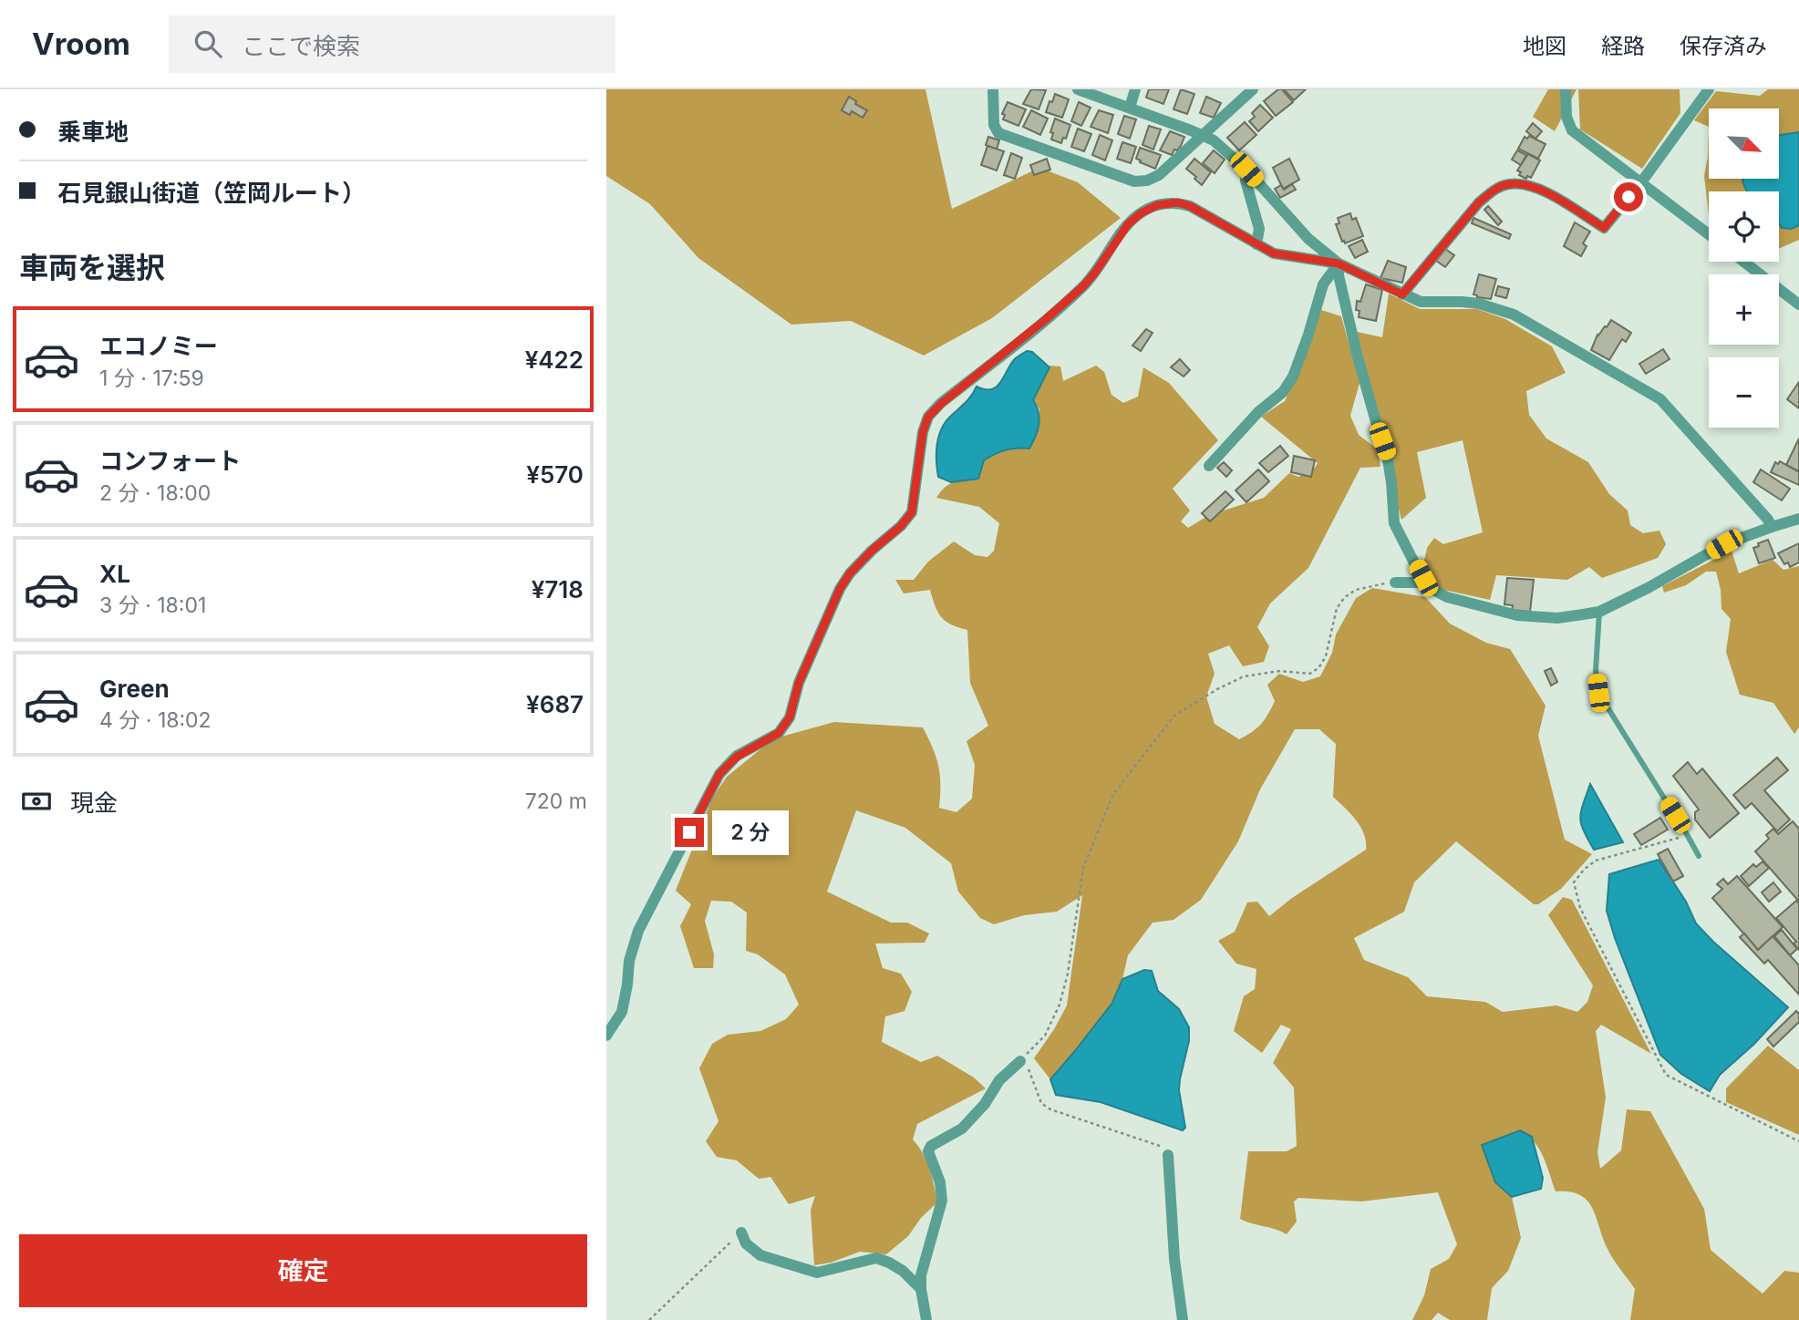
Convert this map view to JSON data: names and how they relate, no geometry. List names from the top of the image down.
{
  "north": "bottom right",
  "page": {
    "header": "Vroom",
    "search": "ここで検索",
    "nav": ["地図", "経路", "保存済み"],
    "banner": ["乗車地", "石見銀山街道（笠岡ルート）"],
    "map_buttons": ["+", "−"],
    "heading": "車両を選択",
    "list": [
      {
        "name": "エコノミー",
        "note": "1 分 · 17:59",
        "value": "¥422"
      },
      {
        "name": "コンフォート",
        "note": "2 分 · 18:00",
        "value": "¥570"
      },
      {
        "name": "XL",
        "note": "3 分 · 18:01",
        "value": "¥718"
      },
      {
        "name": "Green",
        "note": "4 分 · 18:02",
        "value": "¥687"
      }
    ],
    "pay": ["現金", "720 m"],
    "bubble": "2 分",
    "buttons": "確定"
  }
}
